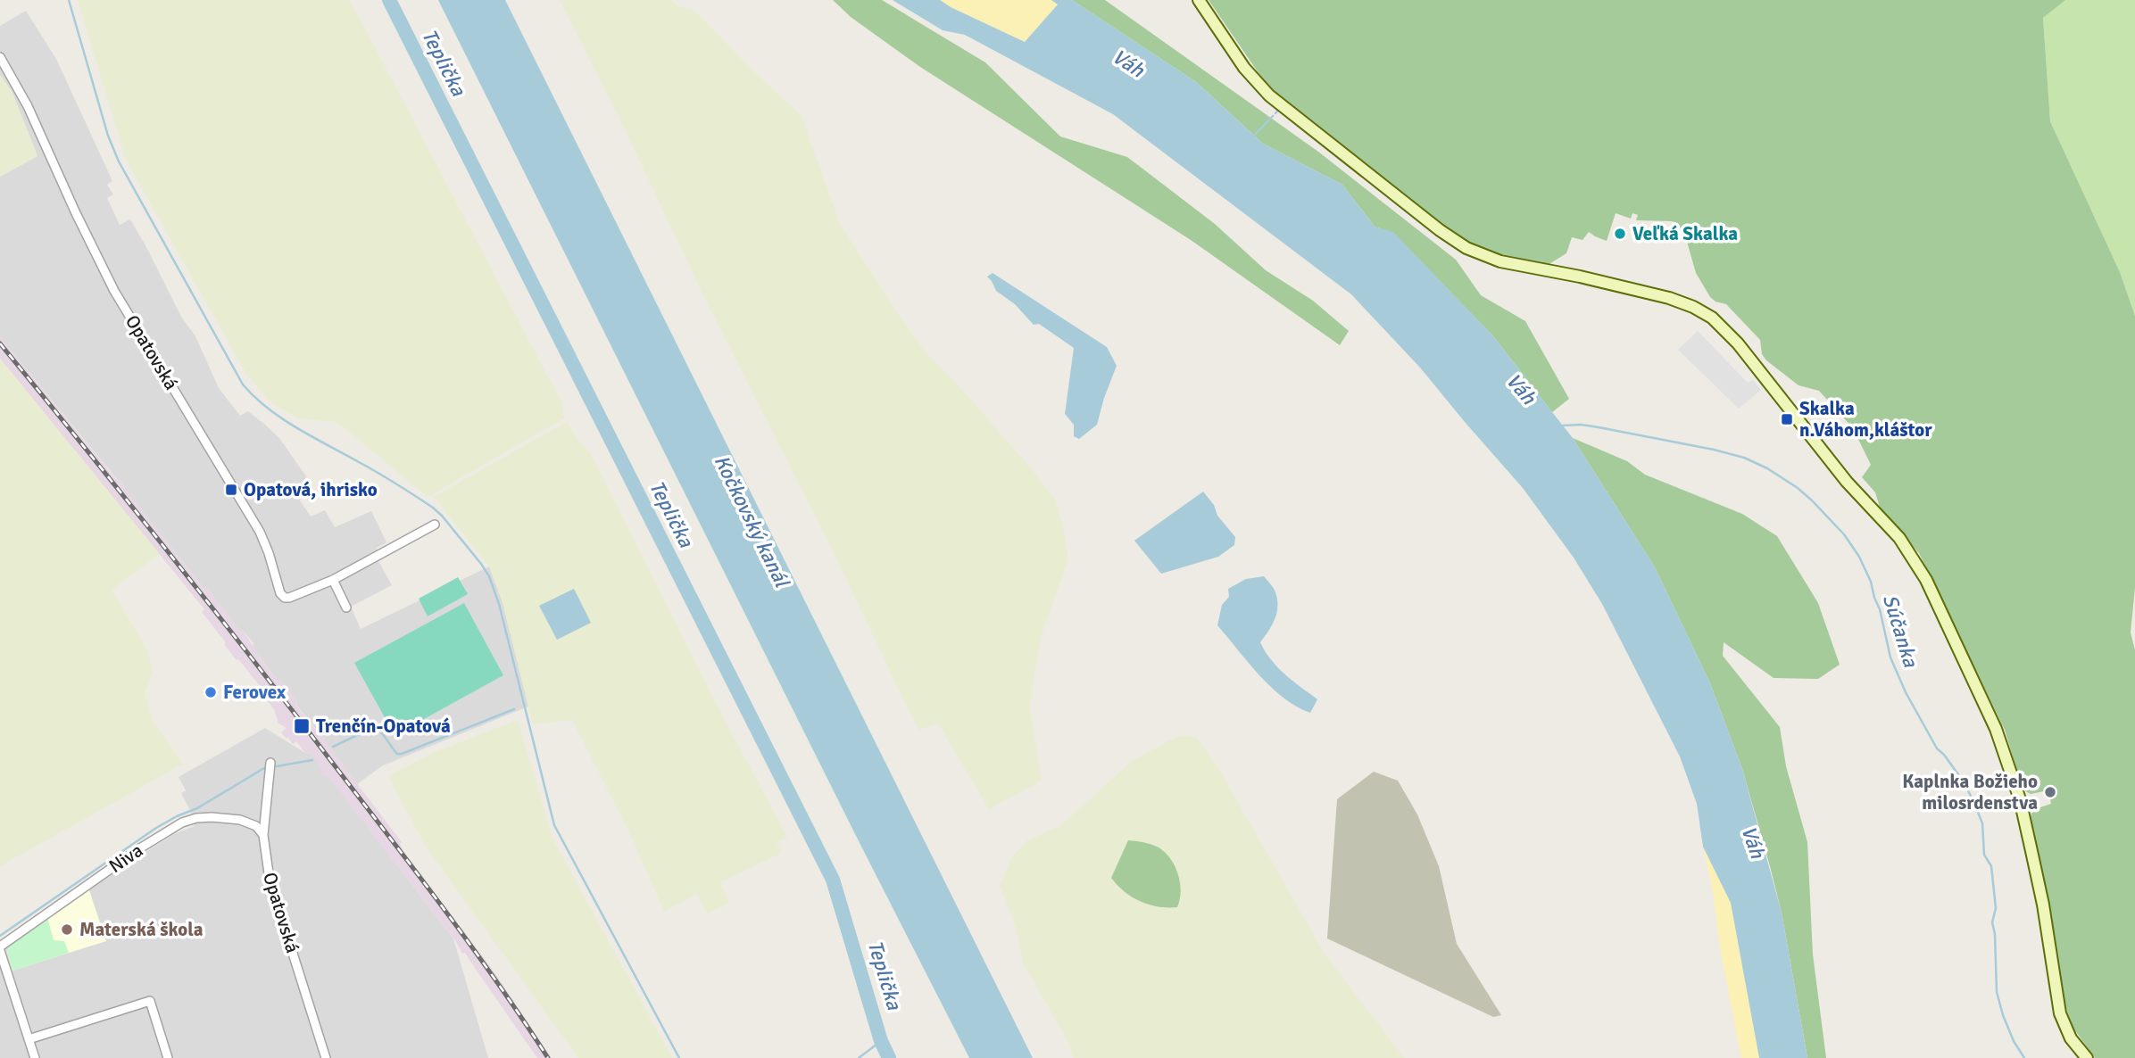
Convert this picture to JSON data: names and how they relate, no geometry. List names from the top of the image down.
{
  "streets": {
    "street": ["Opatovská", "Niva"]
  },
  "crossings": [
    ["Opatovská", "Niva"]
  ],
  "water": [
    "Teplička",
    "Váh",
    "Kočkovský kanál",
    "Súčanka"
  ],
  "places": {
    "other": [
      "Veľká Skalka",
      "Ferovex",
      "Kaplnka Božieho milosrdenstva",
      "Materská škola"
    ],
    "transit": ["Skalka n.Váhom,kláštor", "Opatová, ihrisko", "Trenčín-Opatová"]
  }
}
